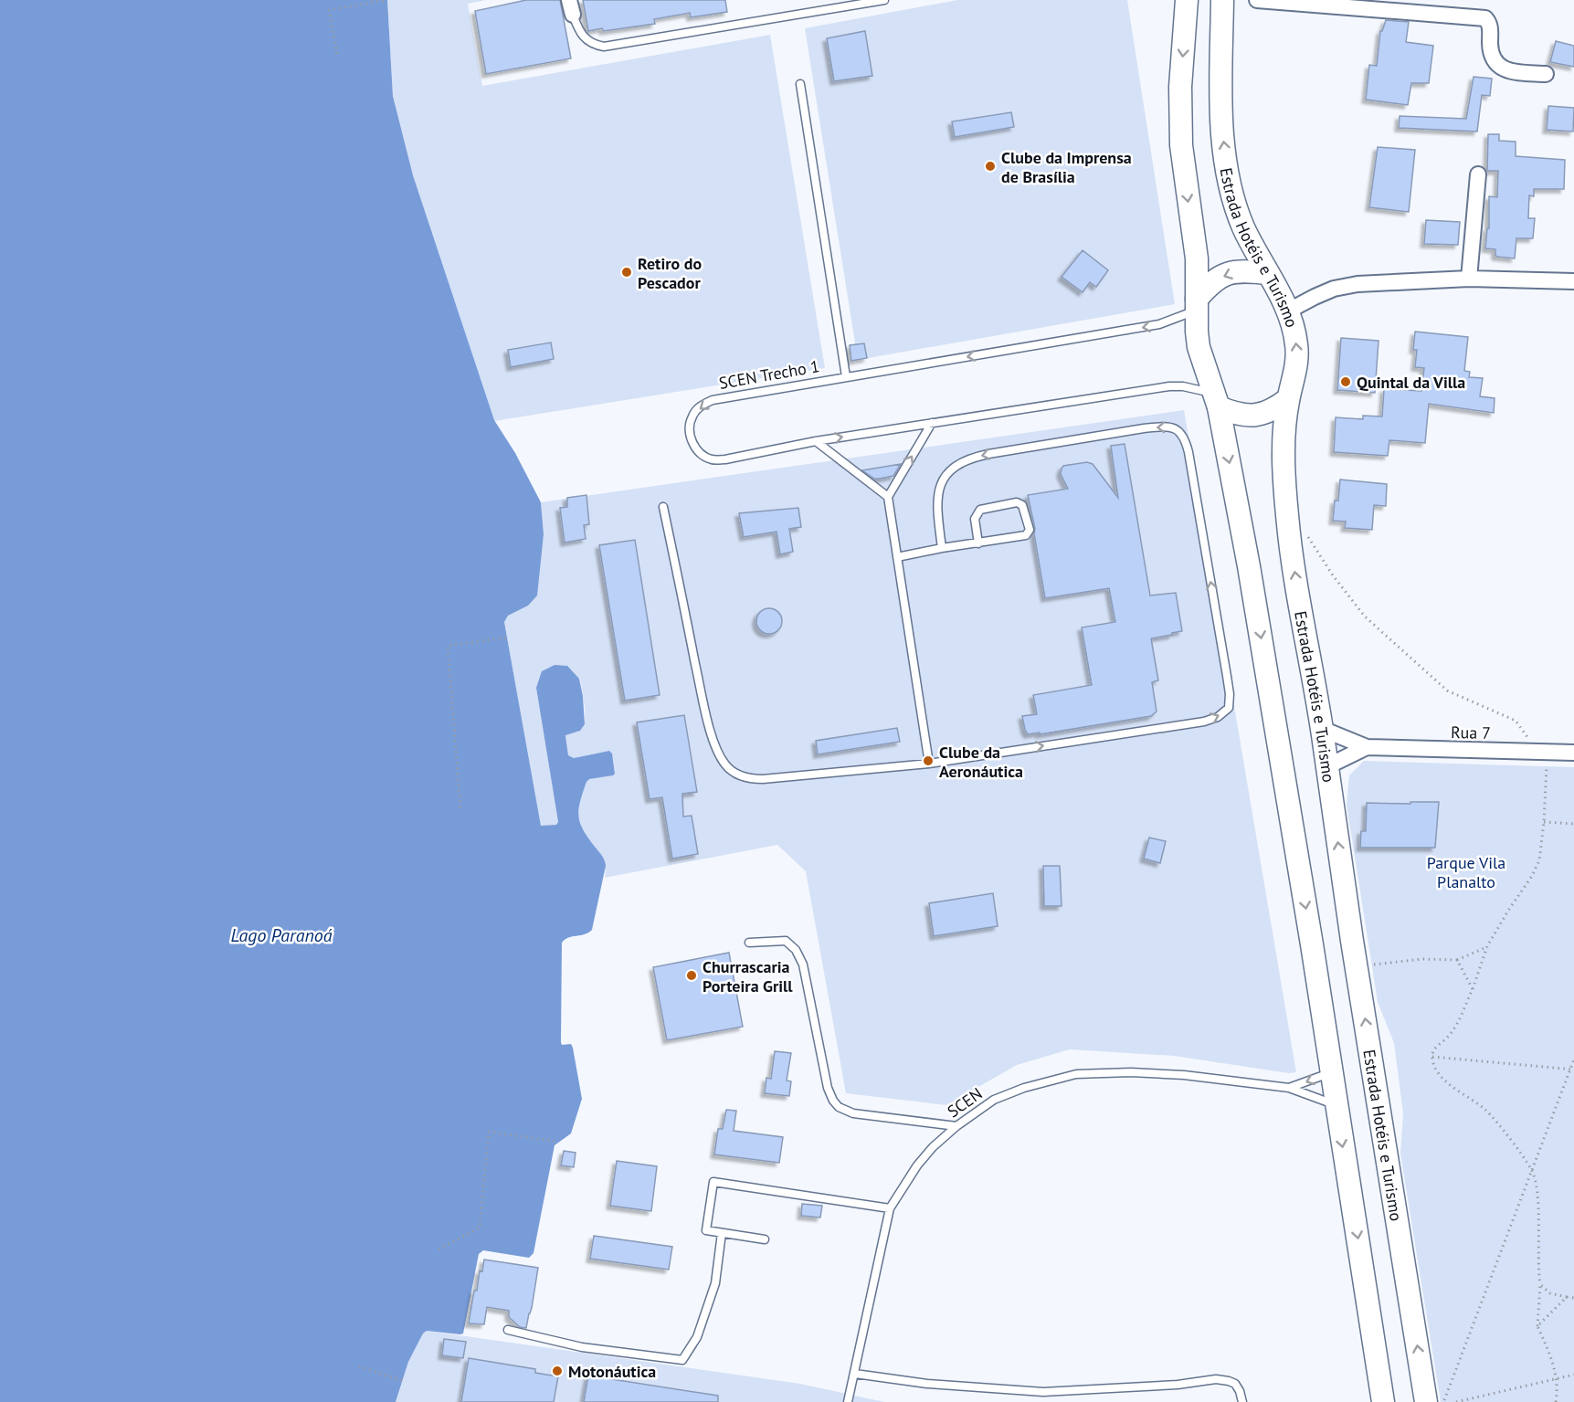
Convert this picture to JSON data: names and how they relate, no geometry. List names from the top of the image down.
{
  "streets": {
    "main road": ["Estrada Hotéis e Turismo"],
    "street": ["Rua 7"],
    "lane": ["SCEN Trecho 1", "SCEN"]
  },
  "crossings": [
    ["Estrada Hotéis e Turismo", "SCEN Trecho 1"],
    ["Estrada Hotéis e Turismo", "Rua 7"]
  ],
  "water": ["Lago Paranoá"],
  "parks": ["Parque Vila Planalto"],
  "places": [
    "Clube da Imprensa de Brasília",
    "Retiro do Pescador",
    "Quintal da Villa",
    "Clube da Aeronáutica",
    "Churrascaria Porteira Grill",
    "Motonáutica"
  ]
}
